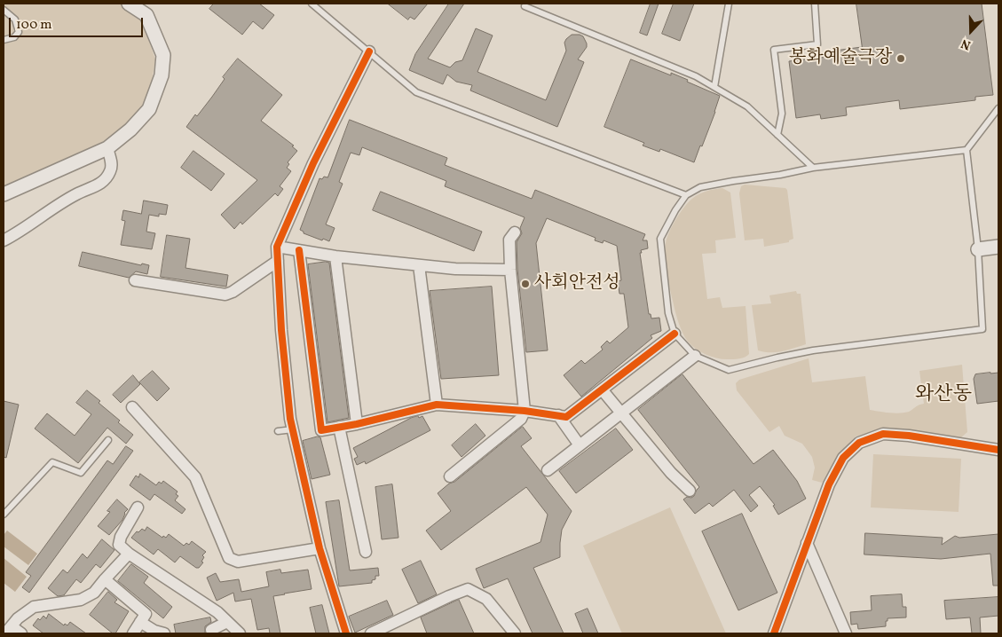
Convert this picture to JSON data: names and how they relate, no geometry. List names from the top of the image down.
{
  "districts": ["와산동"],
  "places": ["봉화예술극장", "사회안전성"],
  "scale_bar": "100 m",
  "north": "bottom"
}
